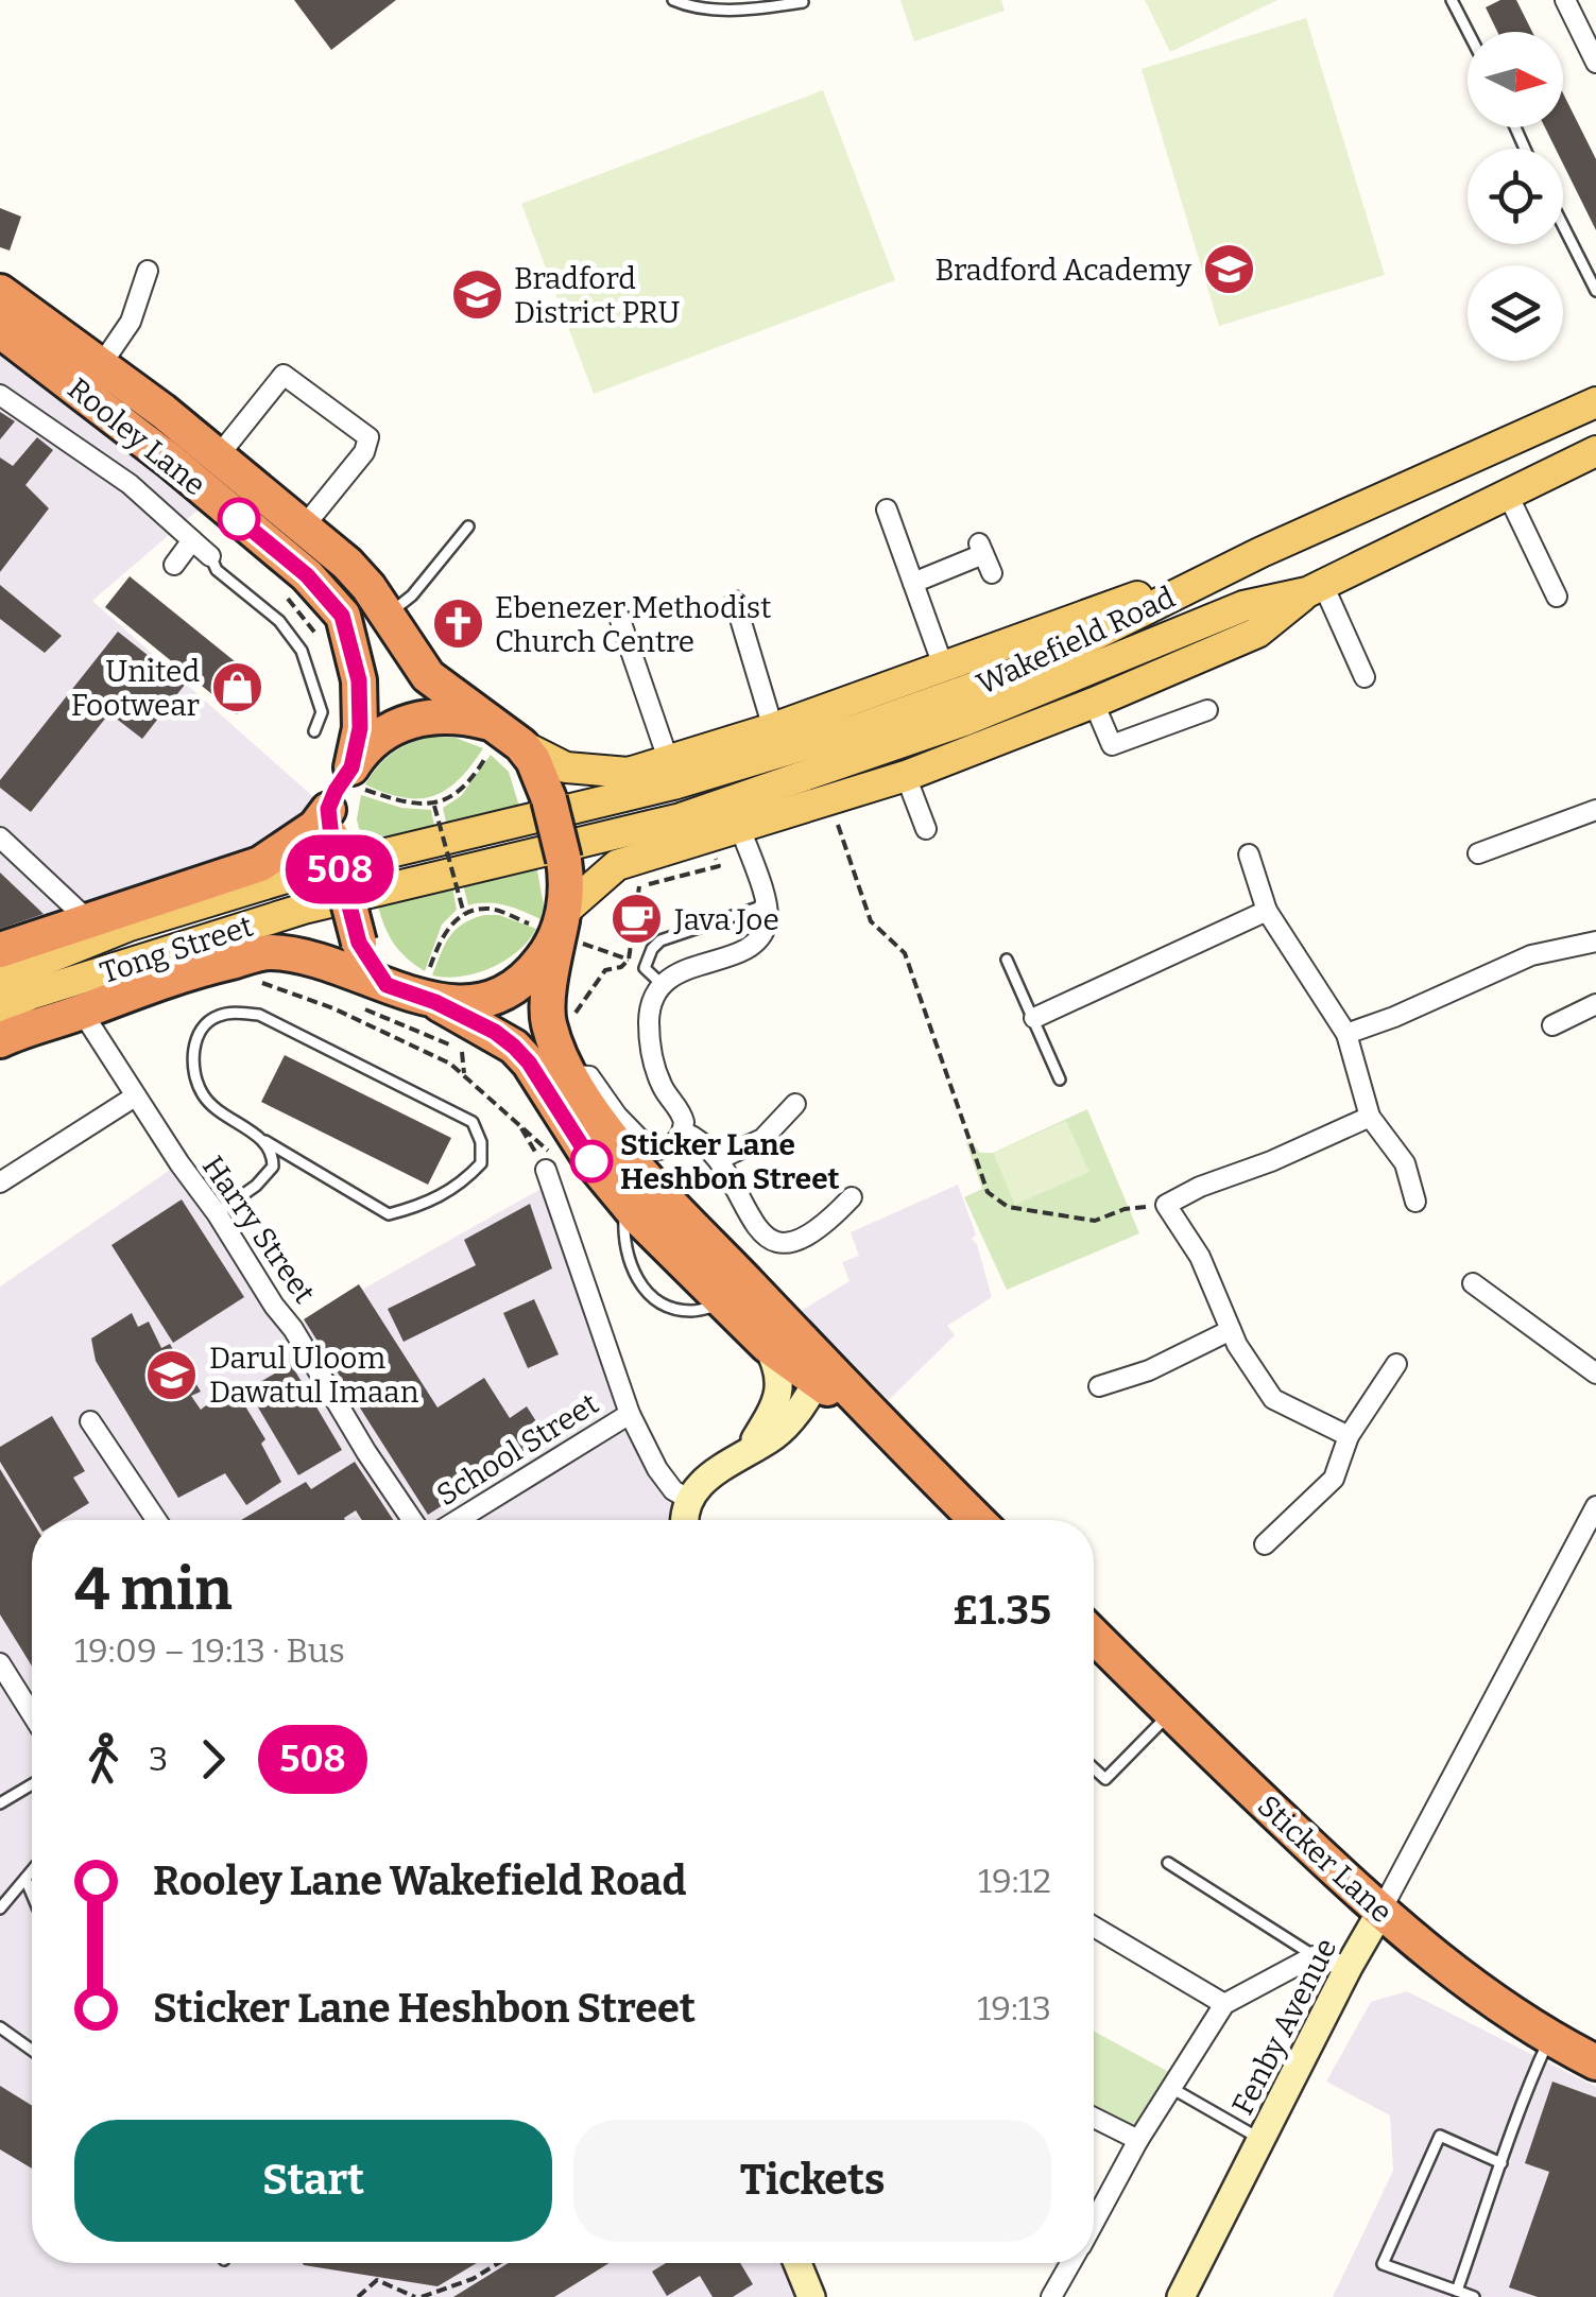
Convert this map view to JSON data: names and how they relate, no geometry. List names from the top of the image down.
{
  "streets": {
    "highway": ["Rooley Lane", "Sticker Lane"],
    "main road": ["Wakefield Road", "Tong Street"],
    "street": ["Harry Street", "School Street", "Fenby Avenue"]
  },
  "crossings": [
    ["Wakefield Road", "Tong Street"],
    ["Sticker Lane", "Fenby Avenue"]
  ],
  "places": {
    "school or university": ["Bradford Academy", "Bradford District PRU", "Darul Uloom Dawatul Imaan"],
    "church": ["Ebenezer Methodist Church Centre"],
    "shop": ["United Footwear"],
    "cafe": ["Java Joe"],
    "other": ["Sticker Lane Heshbon Street"]
  },
  "lines": ["bus line 508"],
  "north": "right",
  "page": {
    "on_map": "508",
    "heading": ["4 min", "19:09 – 19:13 · Bus", "£1.35"],
    "legs": ["3", "508"],
    "list": [
      {
        "name": "Rooley Lane Wakefield Road",
        "value": "19:12"
      },
      {
        "name": "Sticker Lane Heshbon Street",
        "value": "19:13"
      }
    ],
    "buttons": ["Start", "Tickets"]
  }
}
